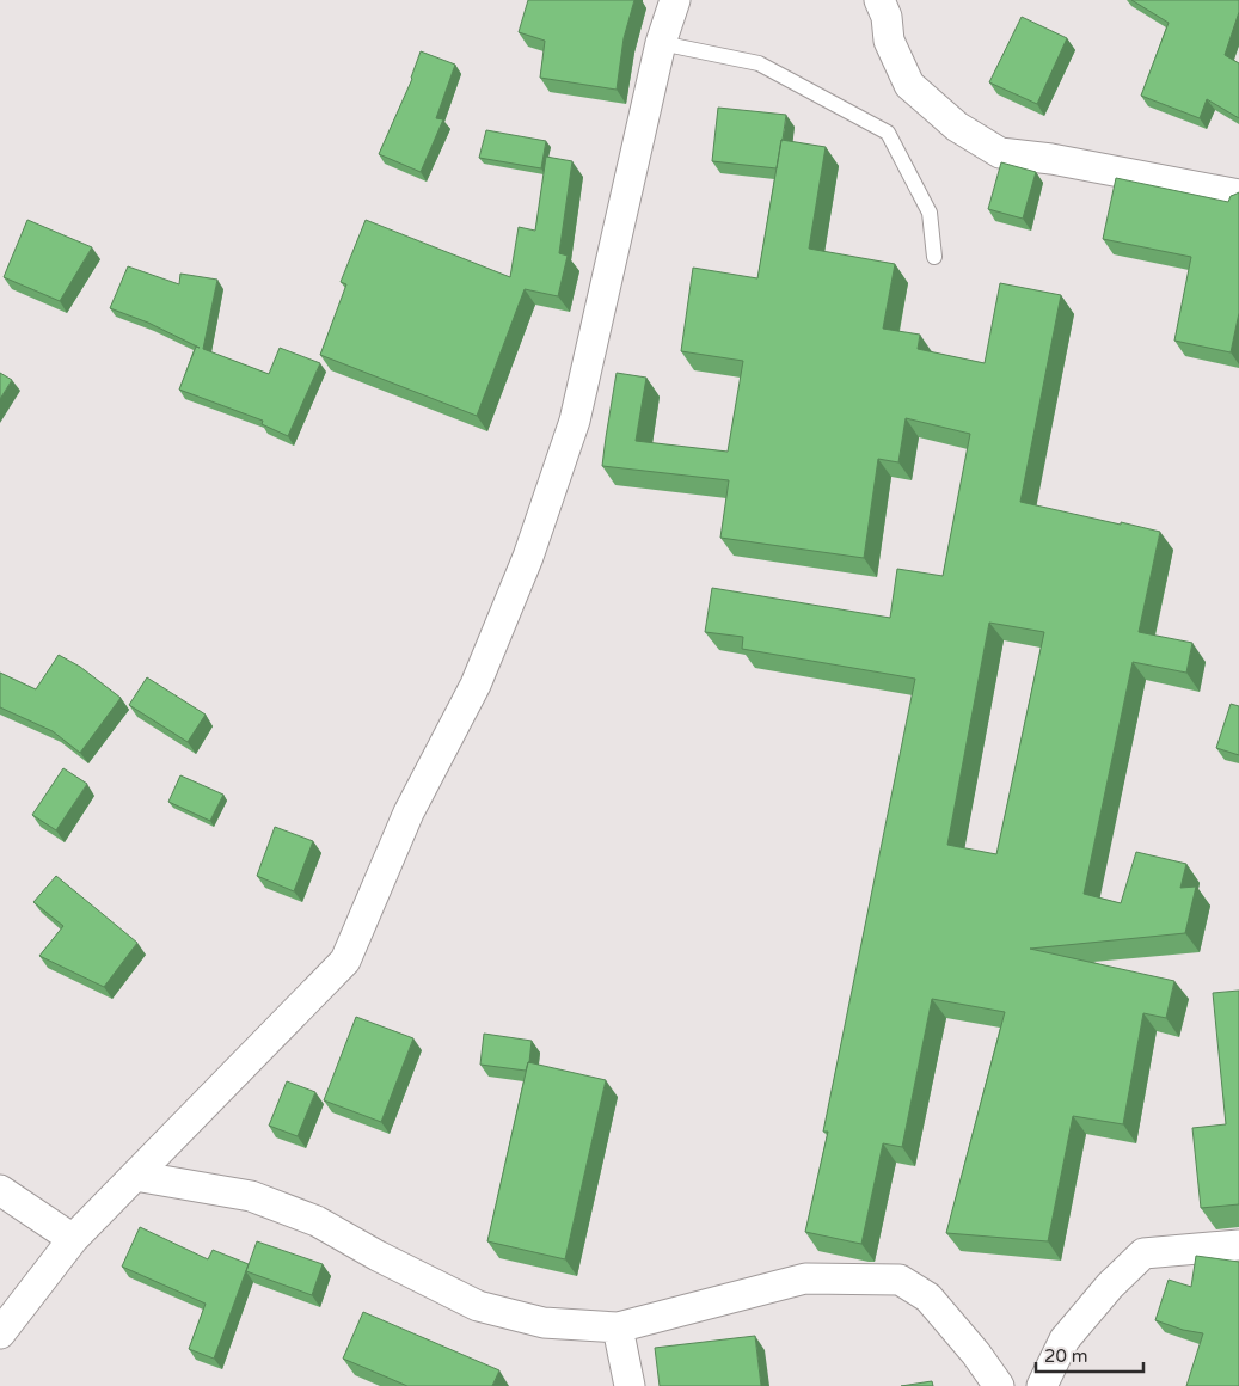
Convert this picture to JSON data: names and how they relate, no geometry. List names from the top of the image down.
{
  "scale_bar": "20 m"
}
